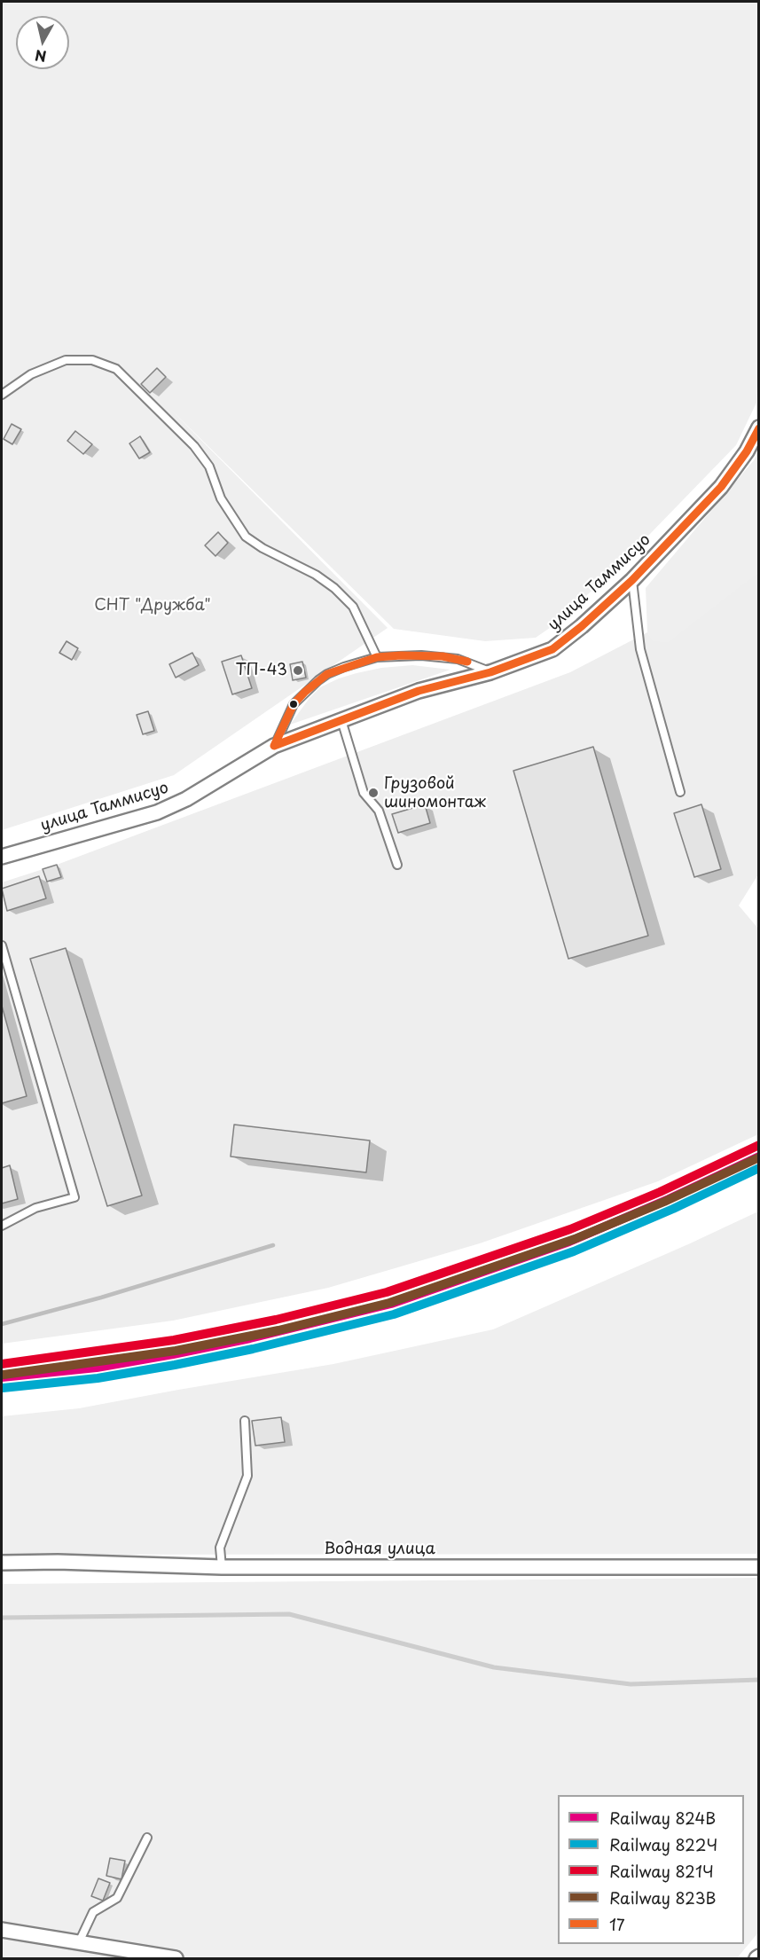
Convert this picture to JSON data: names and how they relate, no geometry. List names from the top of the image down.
{
  "streets": {
    "street": ["улица Таммисуо", "Водная улица"]
  },
  "parks": ["СНТ \"Дружба\""],
  "places": ["ТП-43", "Грузовой шиномонтаж"],
  "lines": [
    "transit line 17",
    "rail line 821Ч",
    "rail line 824В",
    "rail line 823В",
    "rail line 822Ч"
  ],
  "legend": [
    "Railway 824В",
    "Railway 822Ч",
    "Railway 821Ч",
    "Railway 823В",
    "17"
  ],
  "north": "bottom"
}
